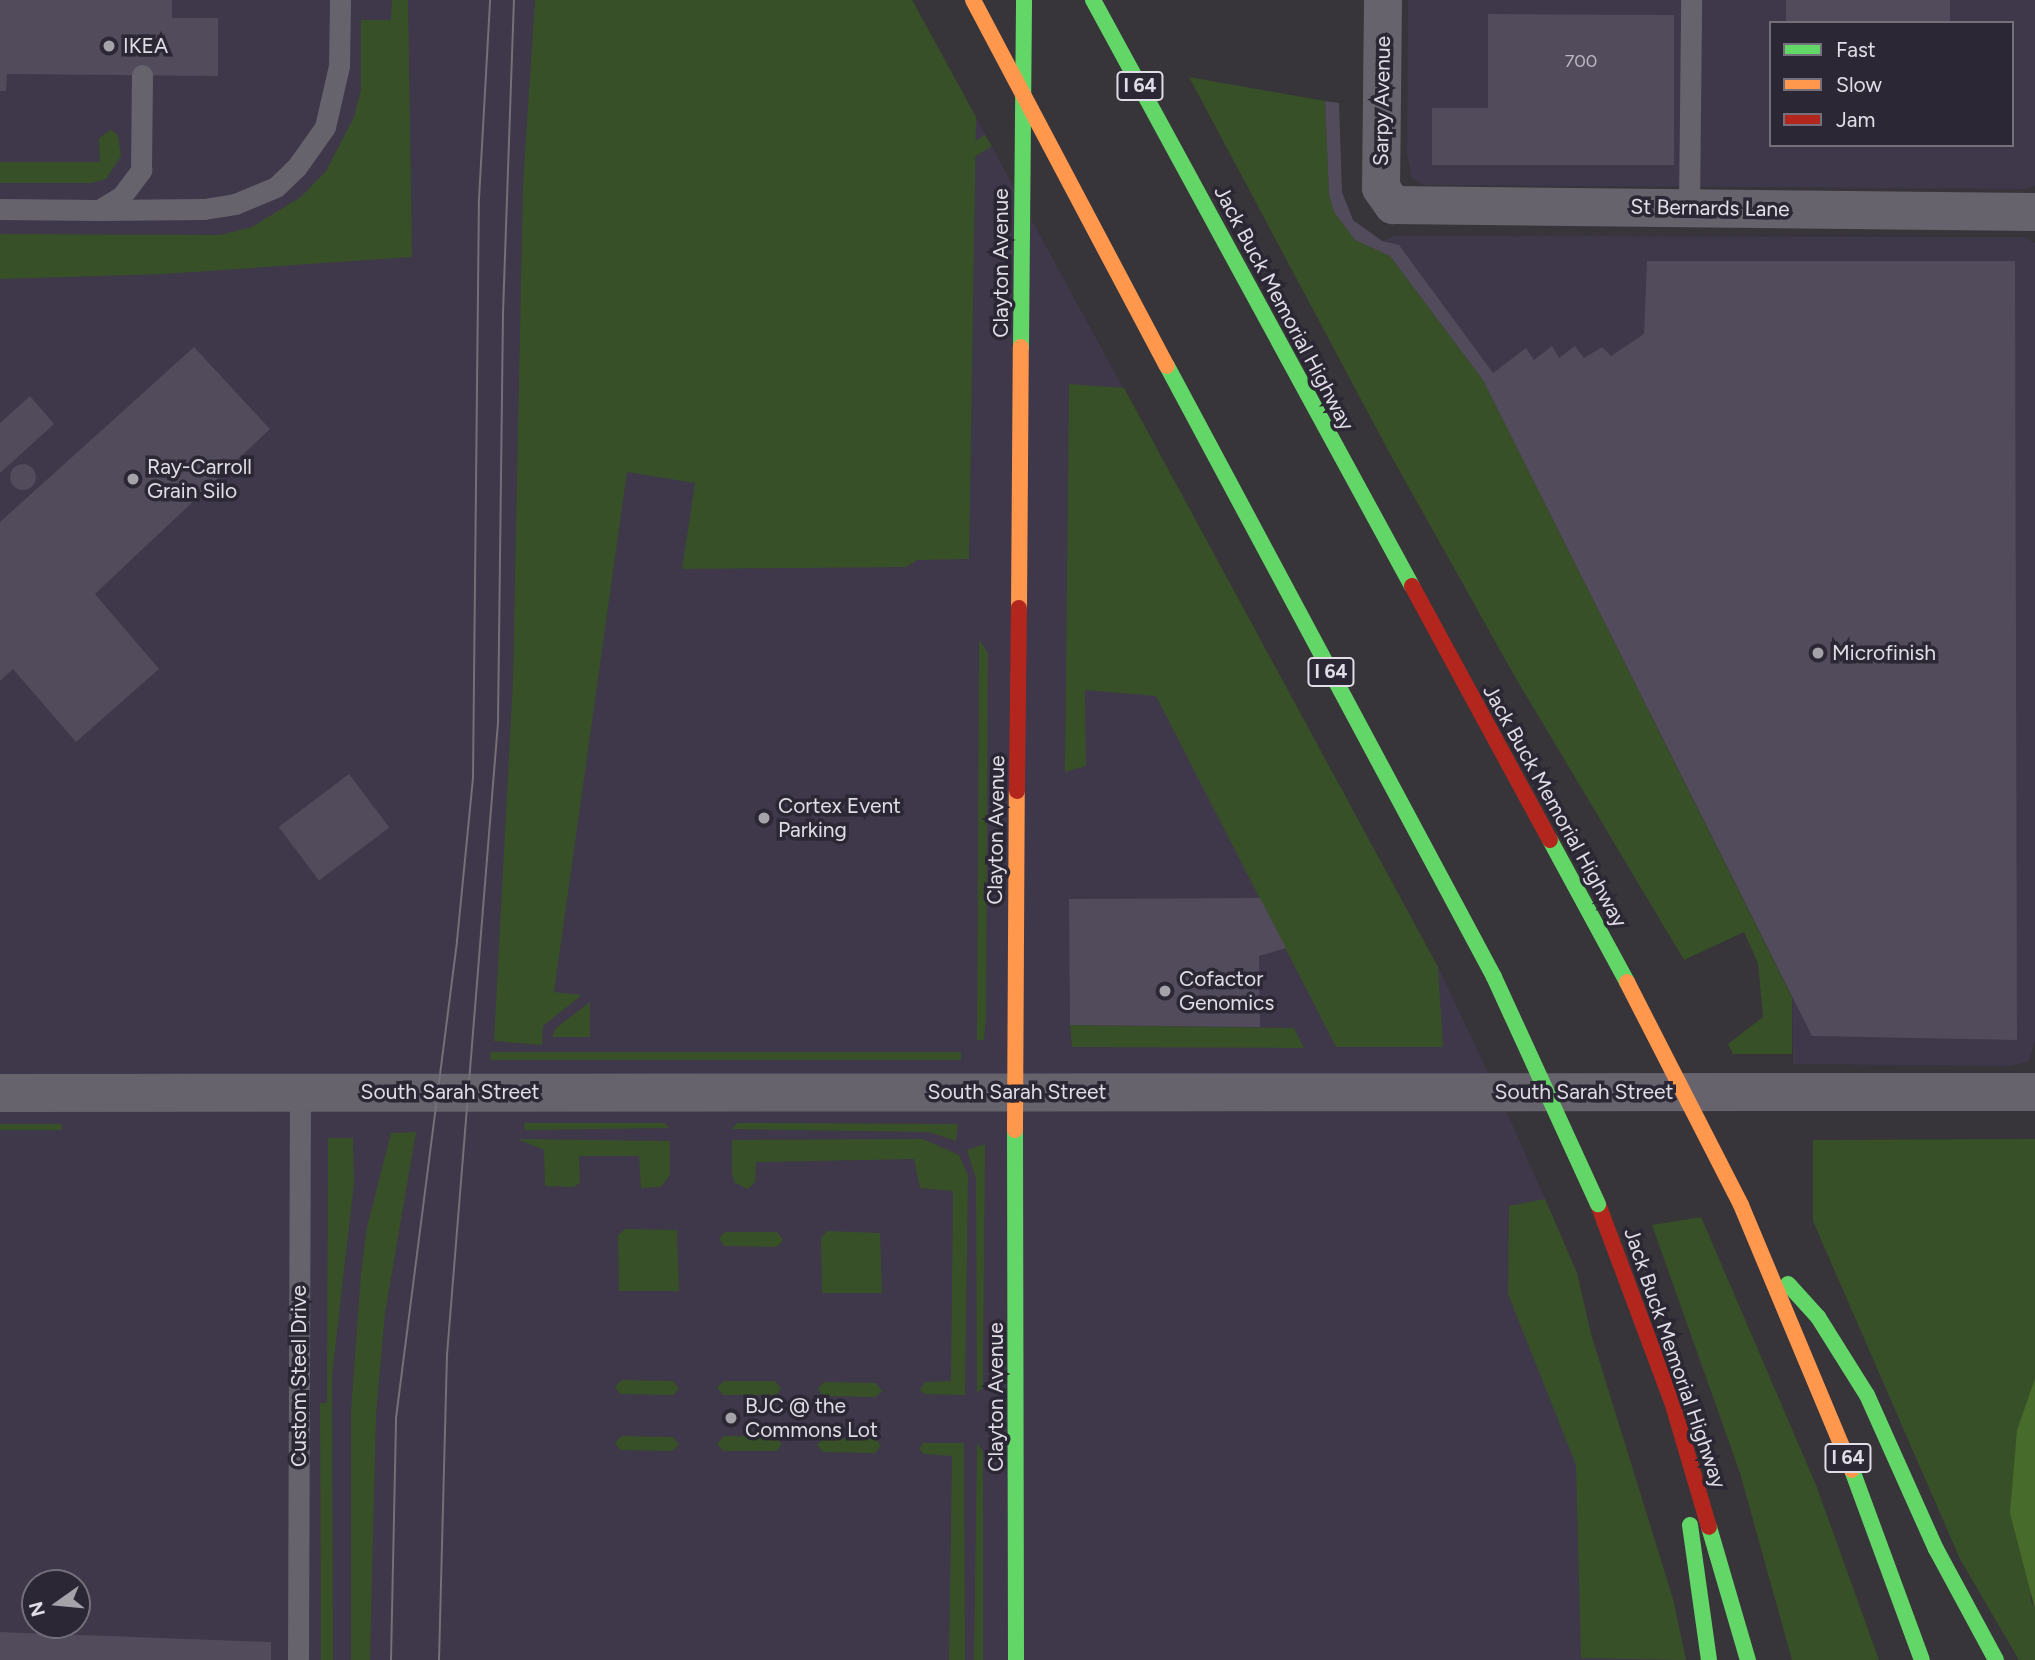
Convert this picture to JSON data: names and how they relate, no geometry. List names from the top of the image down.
{
  "streets": {
    "main road": ["I 64", "Clayton Avenue", "Jack Buck Memorial Highway"],
    "street": ["Sarpy Avenue", "St Bernards Lane", "South Sarah Street"],
    "lane": ["Custom Steel Drive"]
  },
  "crossings": [
    ["Sarpy Avenue", "St Bernards Lane"],
    ["Clayton Avenue", "South Sarah Street"],
    ["South Sarah Street", "Custom Steel Drive"]
  ],
  "places": [
    "IKEA",
    "Ray-Carroll Grain Silo",
    "Microfinish",
    "Cortex Event Parking",
    "Cofactor Genomics",
    "BJC @ the Commons Lot"
  ],
  "house_numbers": ["700"],
  "legend": ["Fast", "Slow", "Jam"],
  "north": "left"
}
